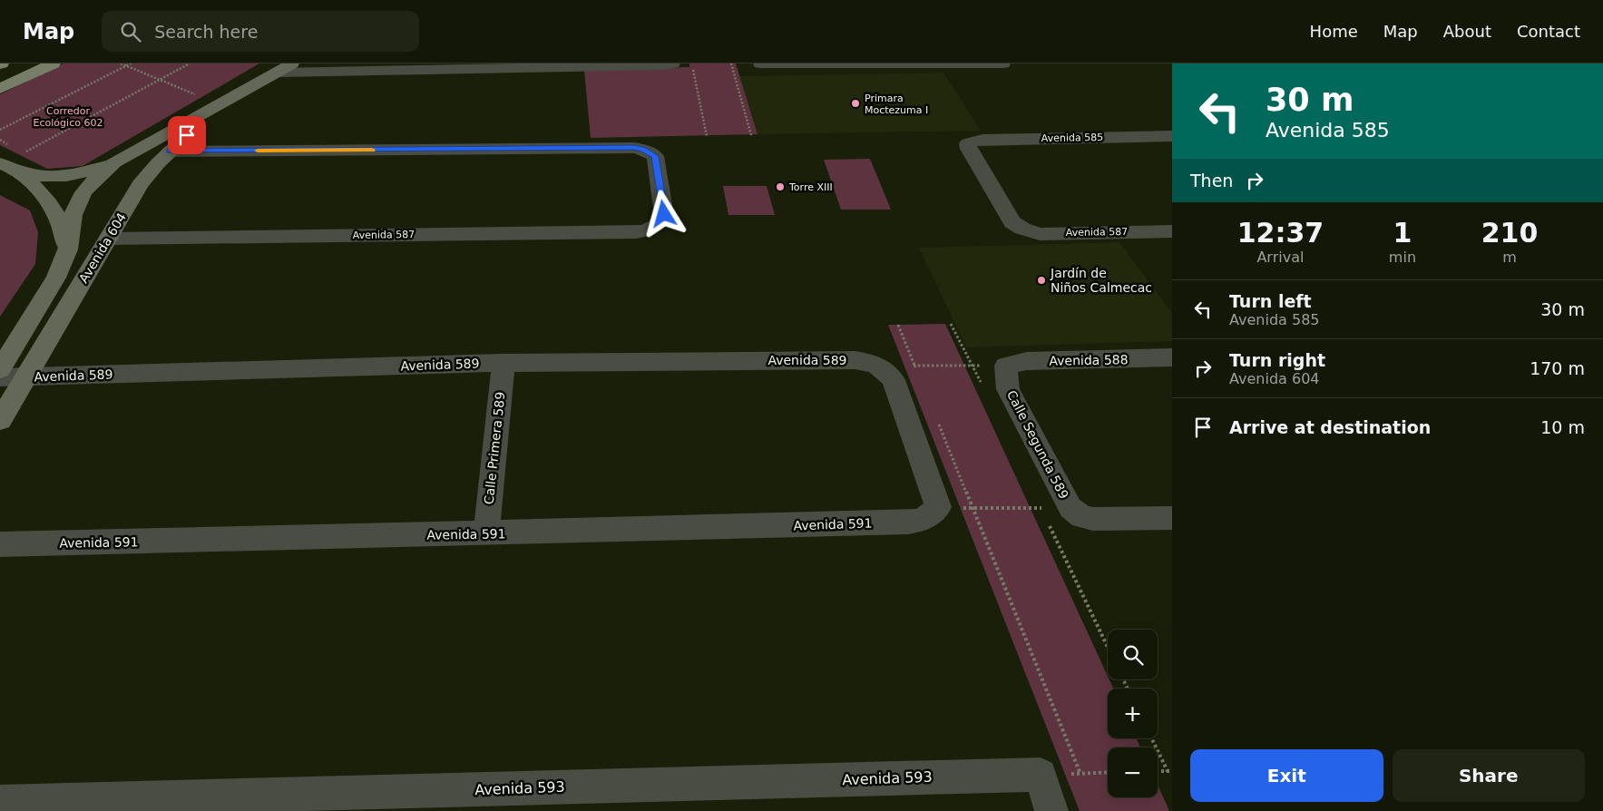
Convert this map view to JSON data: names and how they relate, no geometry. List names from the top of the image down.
{
  "streets": {
    "street": [
      "Avenida 585",
      "Avenida 587",
      "Avenida 604",
      "Avenida 589",
      "Avenida 588",
      "Calle Segunda 589",
      "Calle Primera 589",
      "Avenida 591",
      "Avenida 593"
    ]
  },
  "crossings": [
    ["Avenida 585", "Avenida 587"],
    ["Avenida 587", "Avenida 604"],
    ["Avenida 604", "Avenida 589"],
    ["Avenida 589", "Calle Primera 589"],
    ["Avenida 588", "Calle Segunda 589"],
    ["Calle Primera 589", "Avenida 591"]
  ],
  "parks": ["Corredor Ecológico 602"],
  "places": ["Primara Moctezuma I", "Torre XIII", "Jardín de Niños Calmecac"],
  "page": {
    "header": "Map",
    "search": "Search here",
    "nav": [
      "Home",
      "Map",
      "About",
      "Contact"
    ],
    "turn": ["30 m", "Avenida 585"],
    "then": "Then",
    "eta": [
      "12:37",
      "Arrival",
      "1",
      "min",
      "210",
      "m"
    ],
    "list": [
      {
        "name": "Turn left",
        "note": "Avenida 585",
        "value": "30 m"
      },
      {
        "name": "Turn right",
        "note": "Avenida 604",
        "value": "170 m"
      },
      {
        "name": "Arrive at destination",
        "value": "10 m"
      }
    ],
    "map_buttons": ["+", "−"],
    "buttons": ["Exit", "Share"]
  }
}
